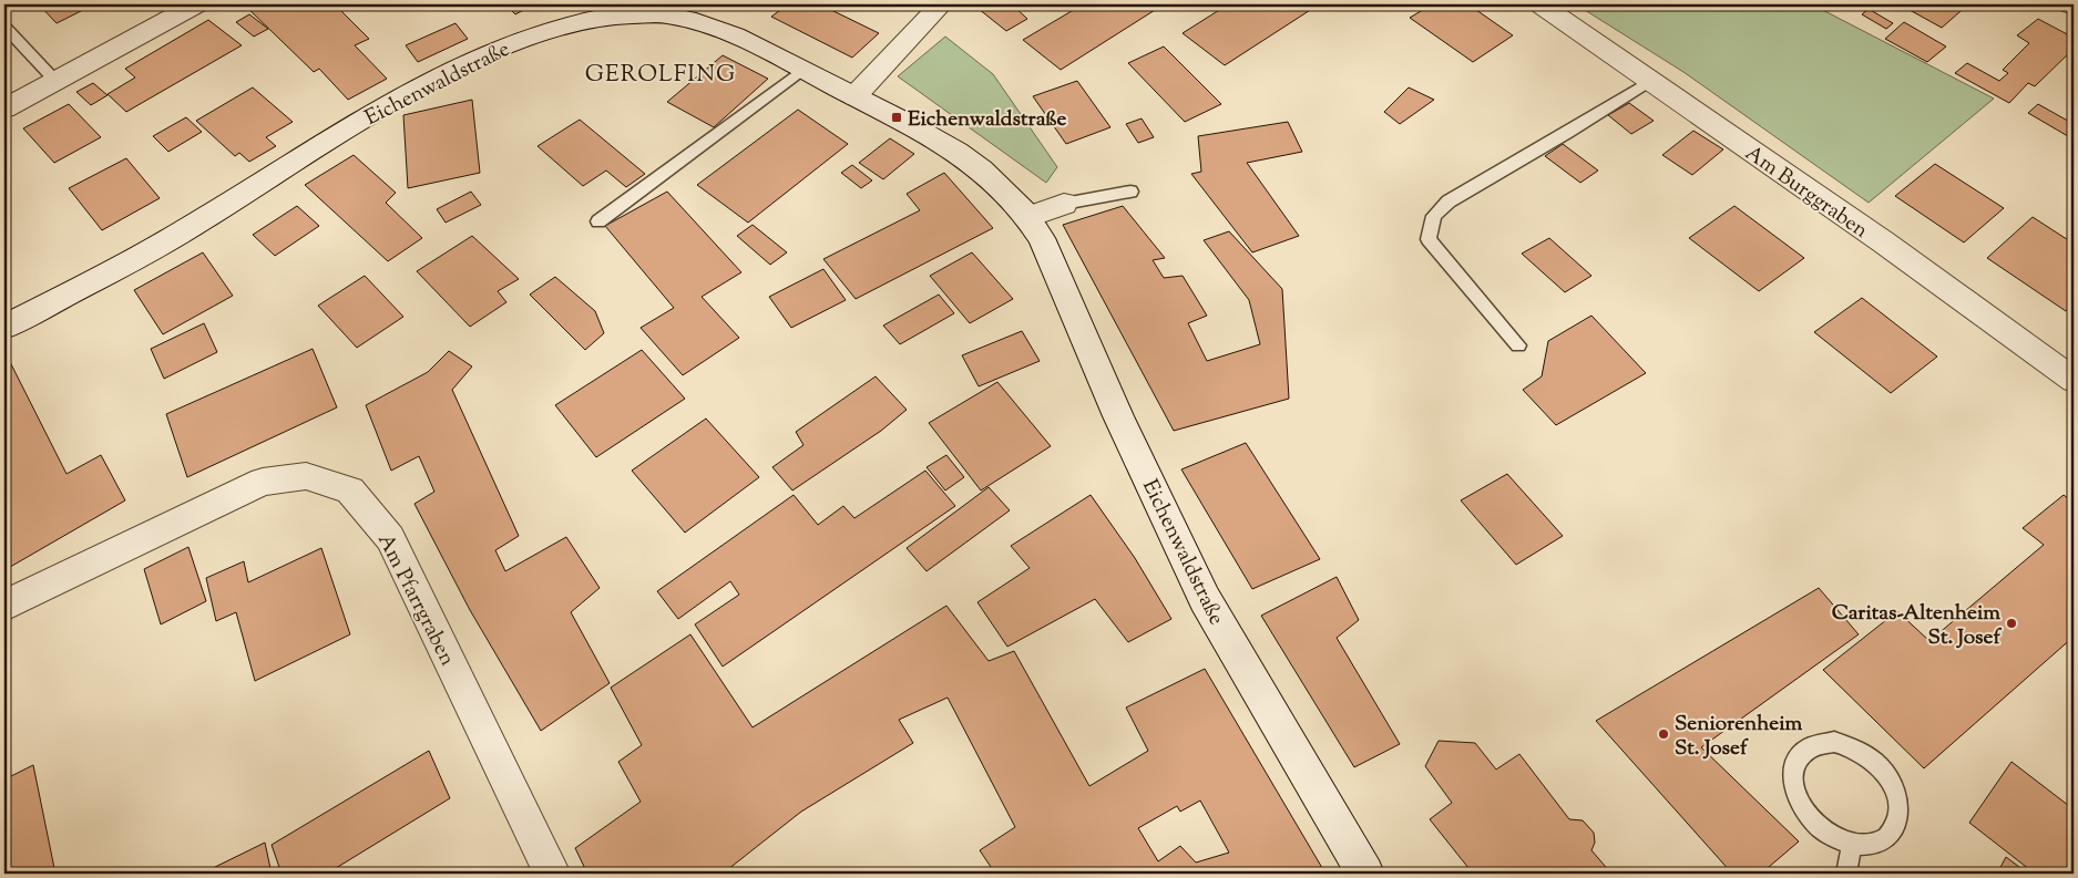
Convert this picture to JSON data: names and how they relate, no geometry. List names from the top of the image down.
{
  "streets": {
    "street": ["Eichenwaldstraße", "Am Burggraben", "Am Pfarrgraben"]
  },
  "districts": ["GEROLFING"],
  "places": {
    "transit": ["Eichenwaldstraße"],
    "other": ["Caritas-Altenheim St. Josef", "Seniorenheim St. Josef"]
  }
}
